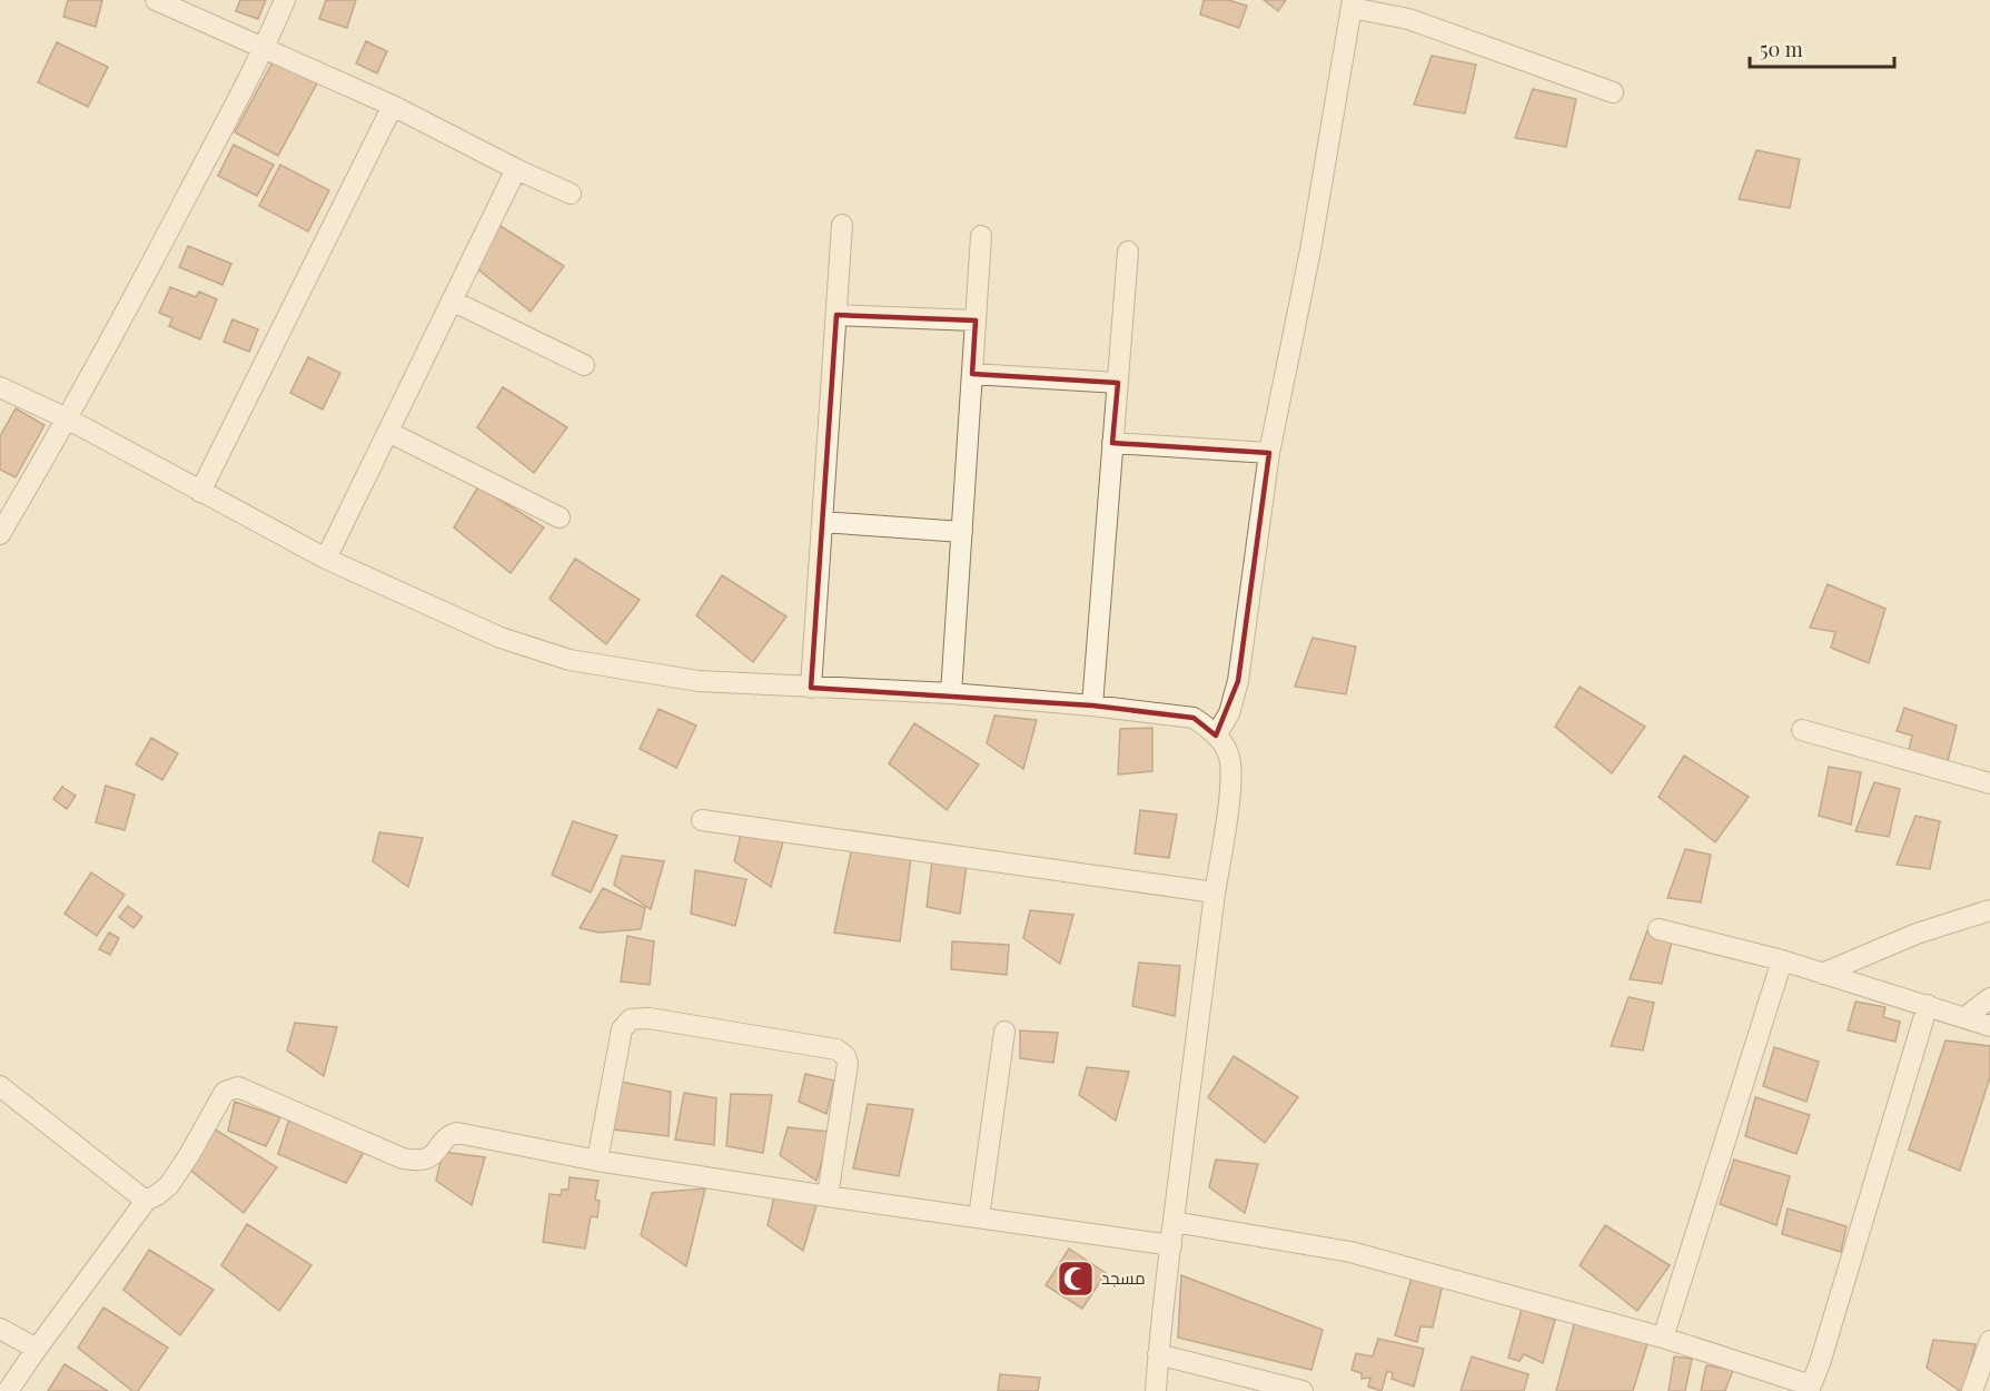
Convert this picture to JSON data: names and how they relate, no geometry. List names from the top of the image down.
{
  "places": {
    "mosque": ["مسجد"]
  },
  "scale_bar": "50 m"
}
